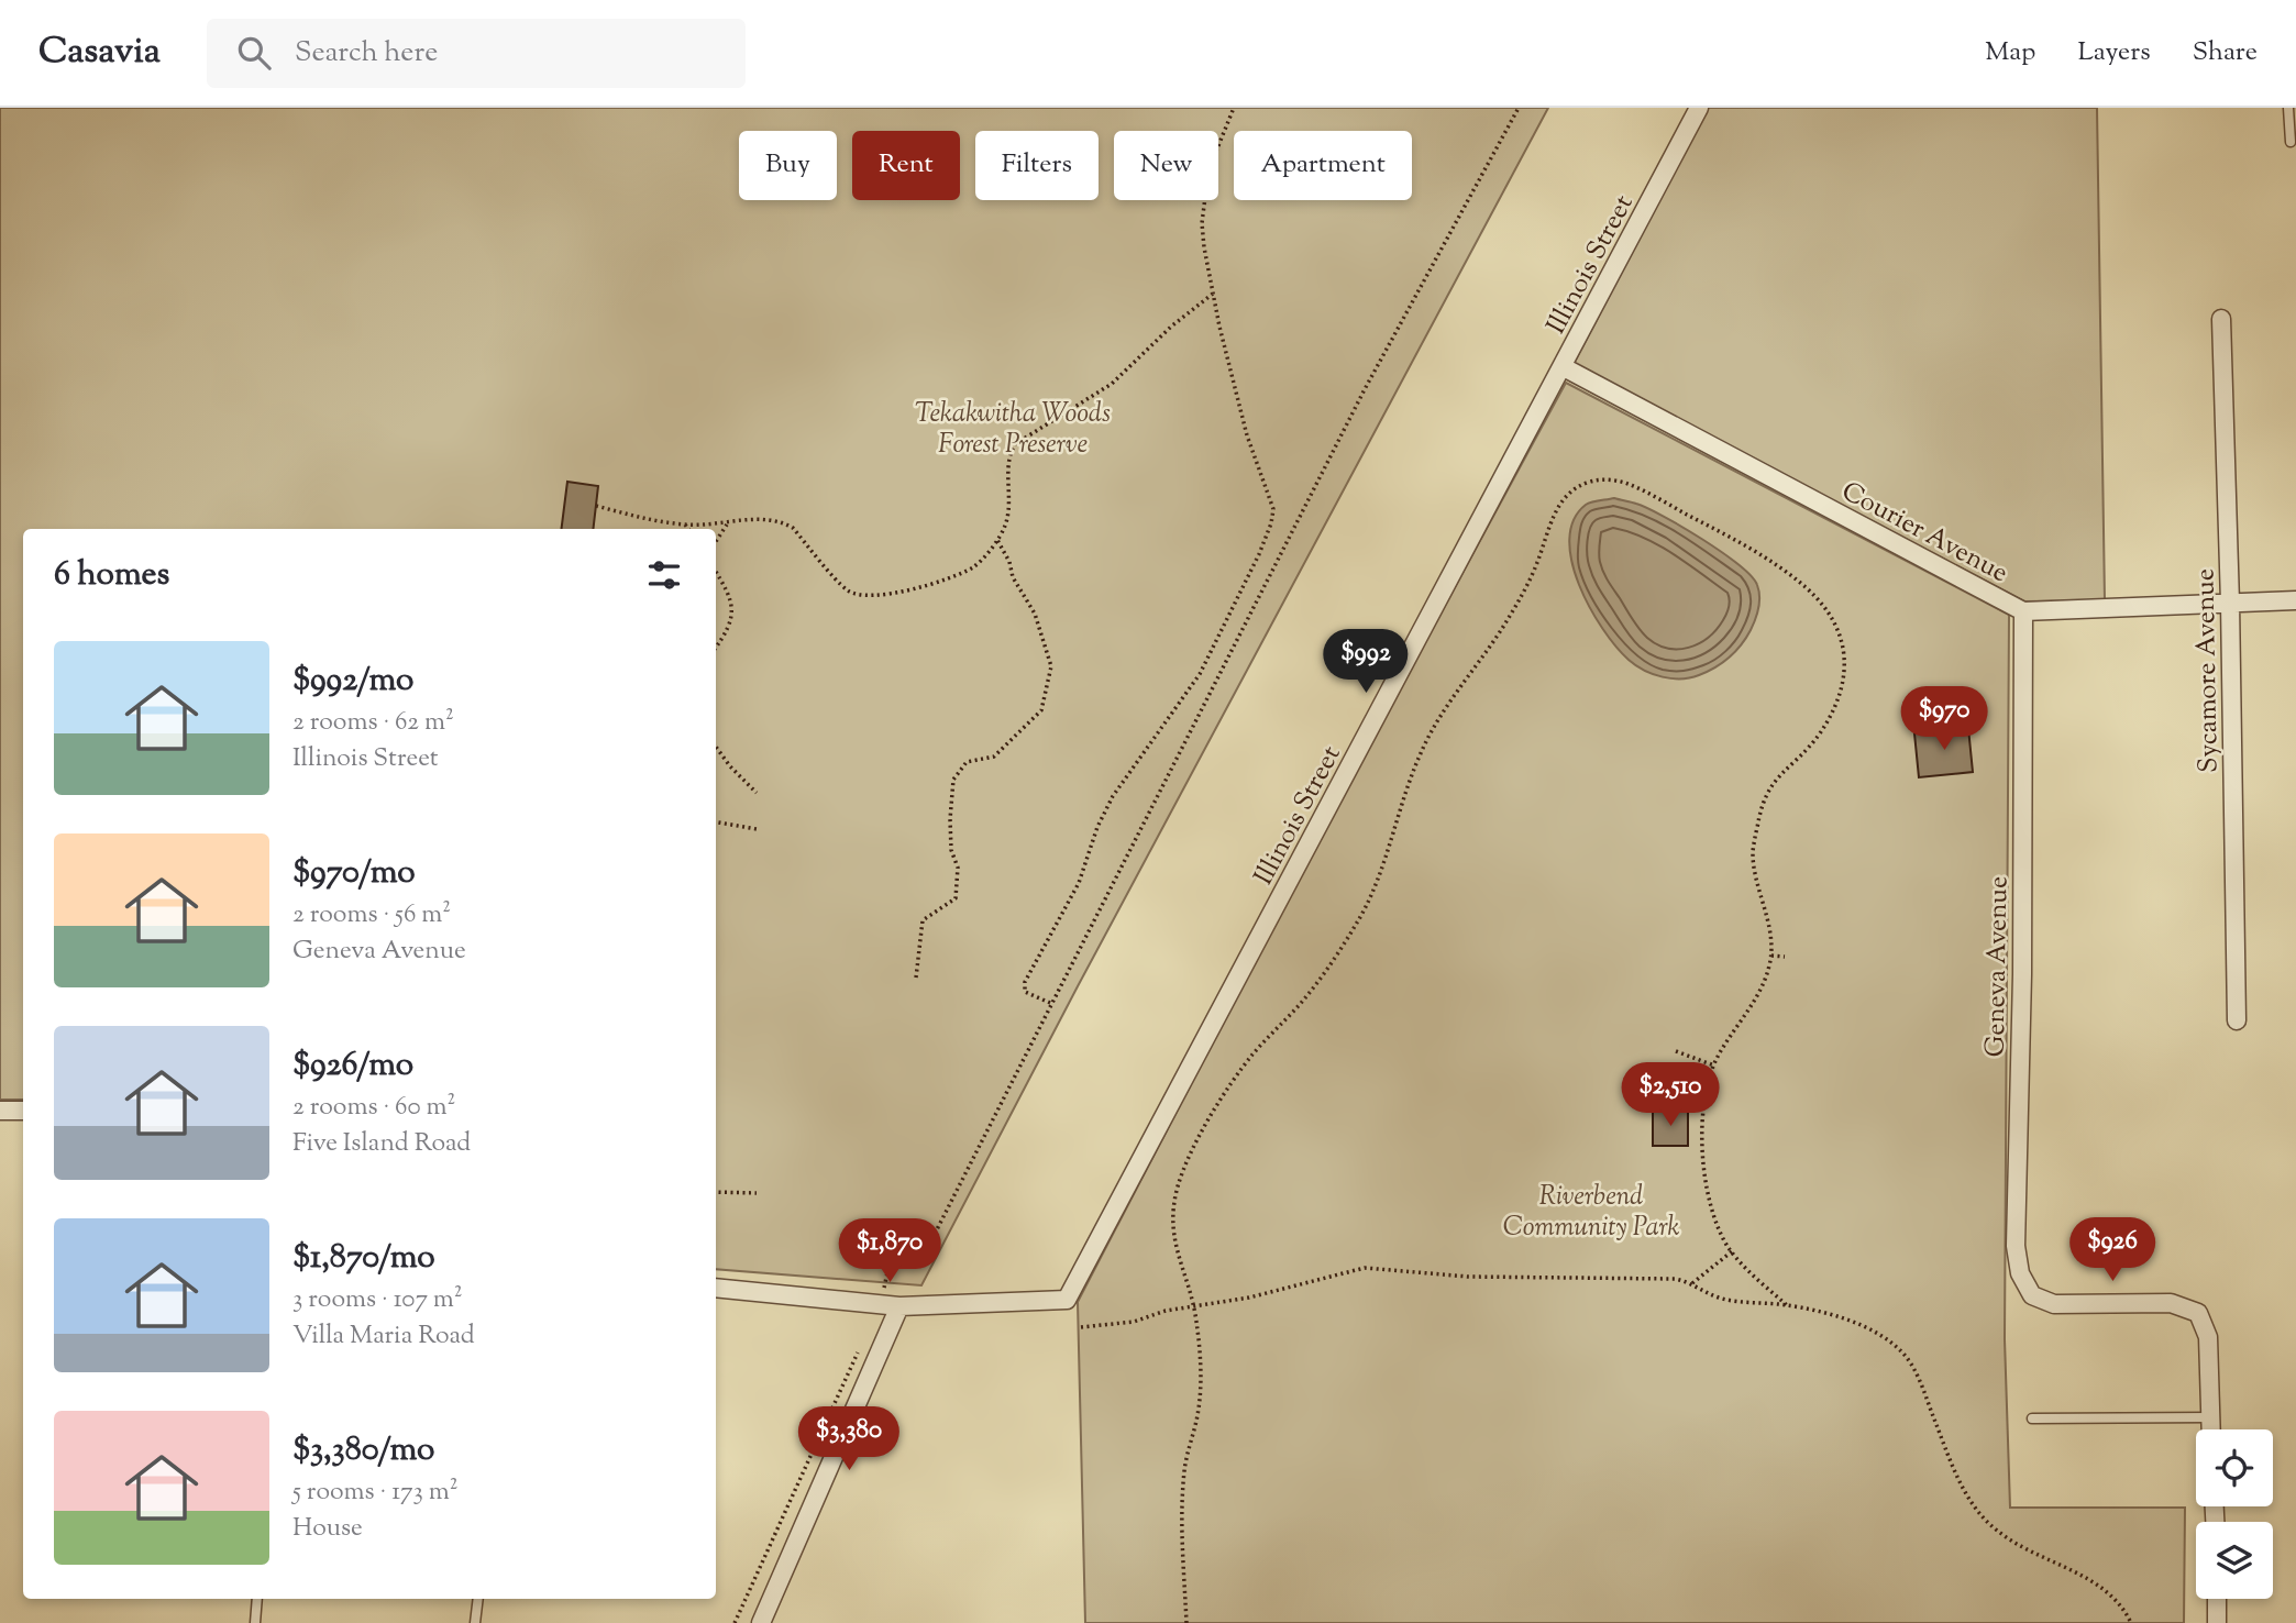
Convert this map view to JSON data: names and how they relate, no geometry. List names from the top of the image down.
{
  "streets": {
    "street": [
      "Illinois Street",
      "Courier Avenue",
      "Sycamore Avenue",
      "Geneva Avenue"
    ]
  },
  "crossings": [
    ["Illinois Street", "Courier Avenue"],
    ["Courier Avenue", "Sycamore Avenue"],
    ["Courier Avenue", "Geneva Avenue"]
  ],
  "parks": ["Tekakwitha Woods Forest Preserve", "Riverbend Community Park"],
  "page": {
    "header": "Casavia",
    "search": "Search here",
    "nav": ["Map", "Layers", "Share"],
    "chip": [
      "Buy",
      "Rent",
      "Filters",
      "New",
      "Apartment"
    ],
    "heading": "6 homes",
    "list": [
      {
        "name": "$992/mo",
        "note": "2 rooms · 62 m² · Illinois Street"
      },
      {
        "name": "$970/mo",
        "note": "2 rooms · 56 m² · Geneva Avenue"
      },
      {
        "name": "$926/mo",
        "note": "2 rooms · 60 m² · Five Island Road"
      },
      {
        "name": "$1,870/mo",
        "note": "3 rooms · 107 m² · Villa Maria Road"
      },
      {
        "name": "$3,380/mo",
        "note": "5 rooms · 173 m² · House"
      }
    ],
    "price": [
      "$992",
      "$970",
      "$2,510",
      "$926",
      "$1,870",
      "$3,380"
    ]
  }
}
